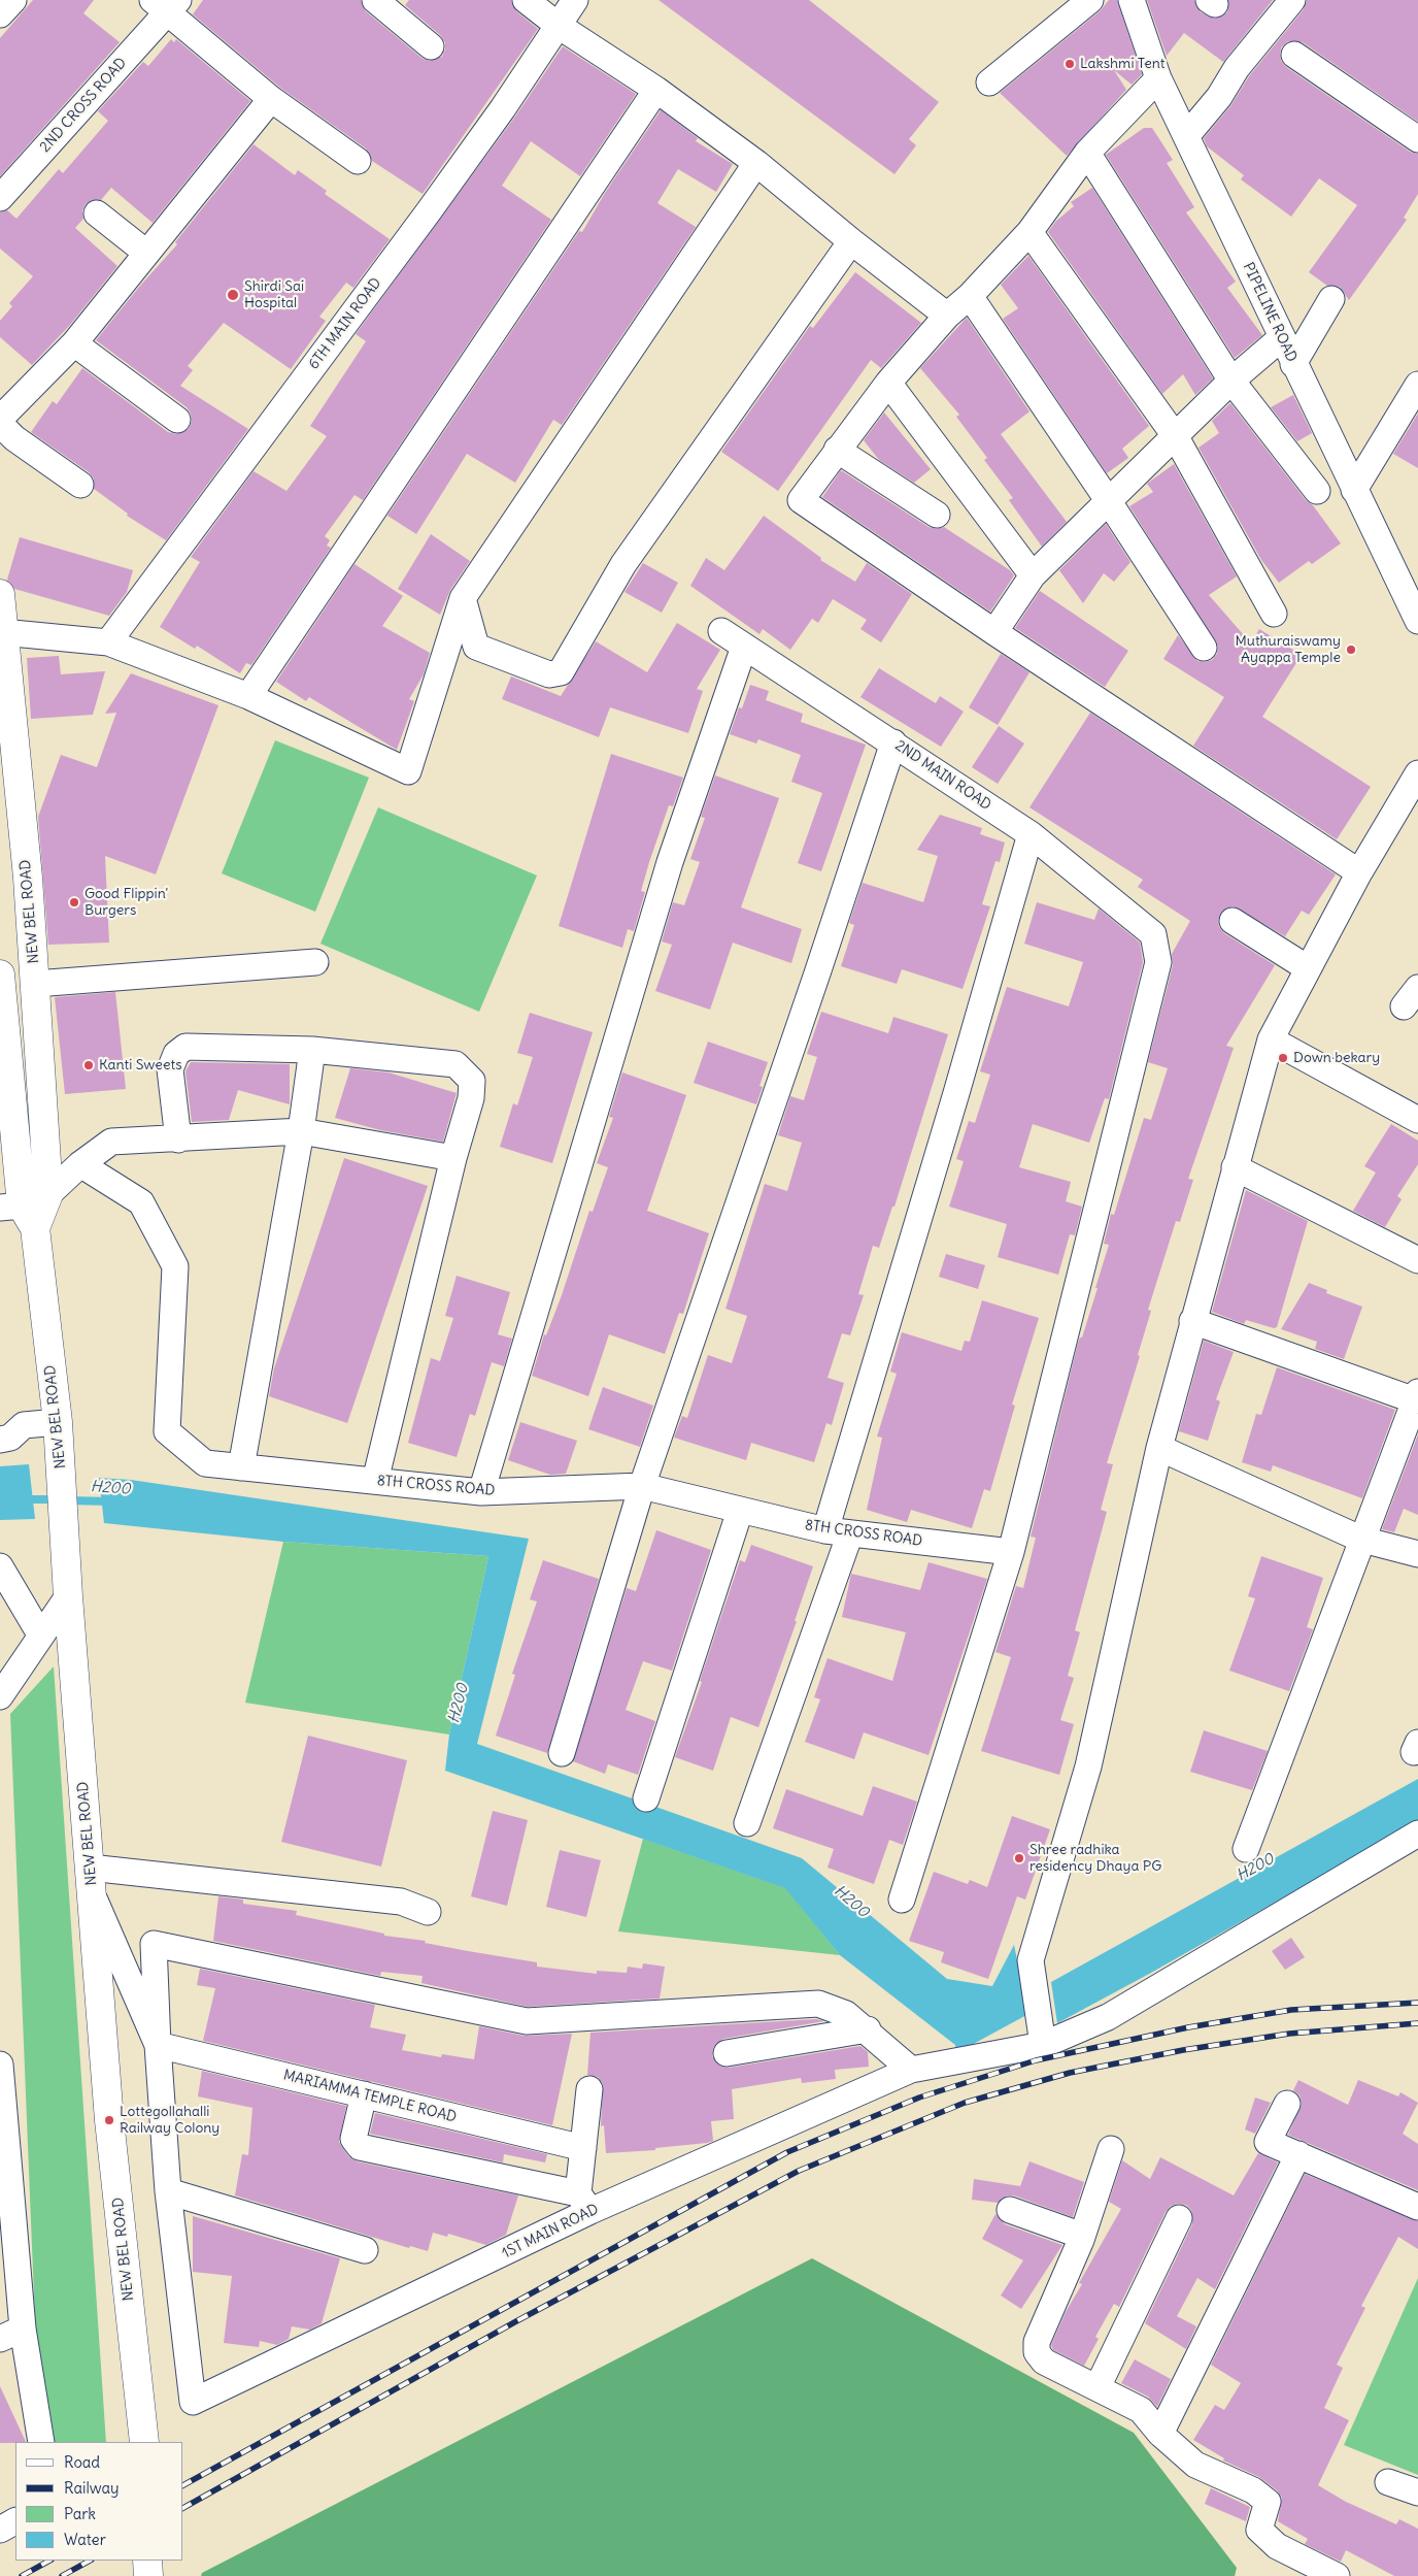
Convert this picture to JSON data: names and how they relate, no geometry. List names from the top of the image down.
{
  "streets": {
    "main road": ["NEW BEL ROAD"],
    "street": [
      "2ND CROSS ROAD",
      "PIPELINE ROAD",
      "6TH MAIN ROAD",
      "2ND MAIN ROAD",
      "8TH CROSS ROAD",
      "MARIAMMA TEMPLE ROAD",
      "1ST MAIN ROAD"
    ]
  },
  "crossings": [
    ["2ND MAIN ROAD", "8TH CROSS ROAD"]
  ],
  "water": ["H200"],
  "places": [
    "Lakshmi Tent",
    "Shirdi Sai Hospital",
    "Muthuraiswamy Ayappa Temple",
    "Good Flippin' Burgers",
    "Down bekary",
    "Kanti Sweets",
    "Shree radhika residency Dhaya PG",
    "Lottegollahalli Railway Colony"
  ],
  "legend": [
    "Road",
    "Railway",
    "Park",
    "Water"
  ]
}
